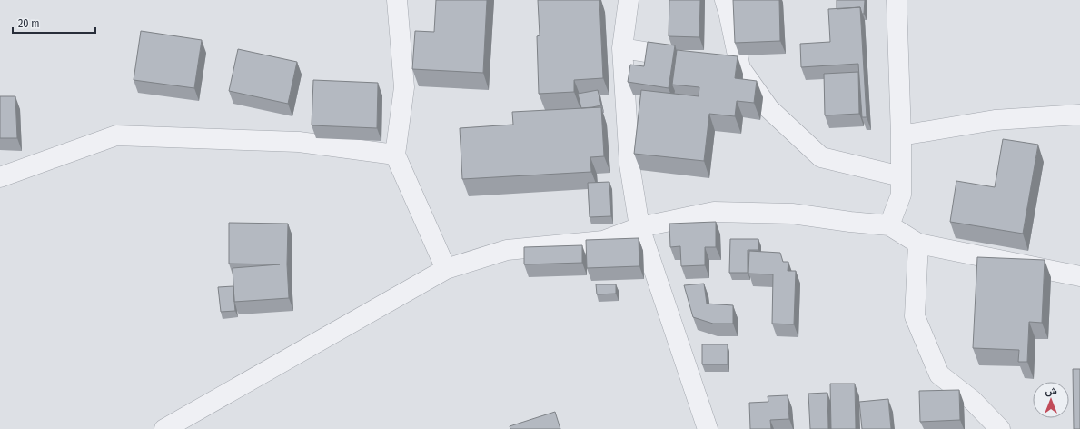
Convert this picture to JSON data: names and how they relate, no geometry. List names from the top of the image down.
{
  "scale_bar": "20 m",
  "north": "top"
}
